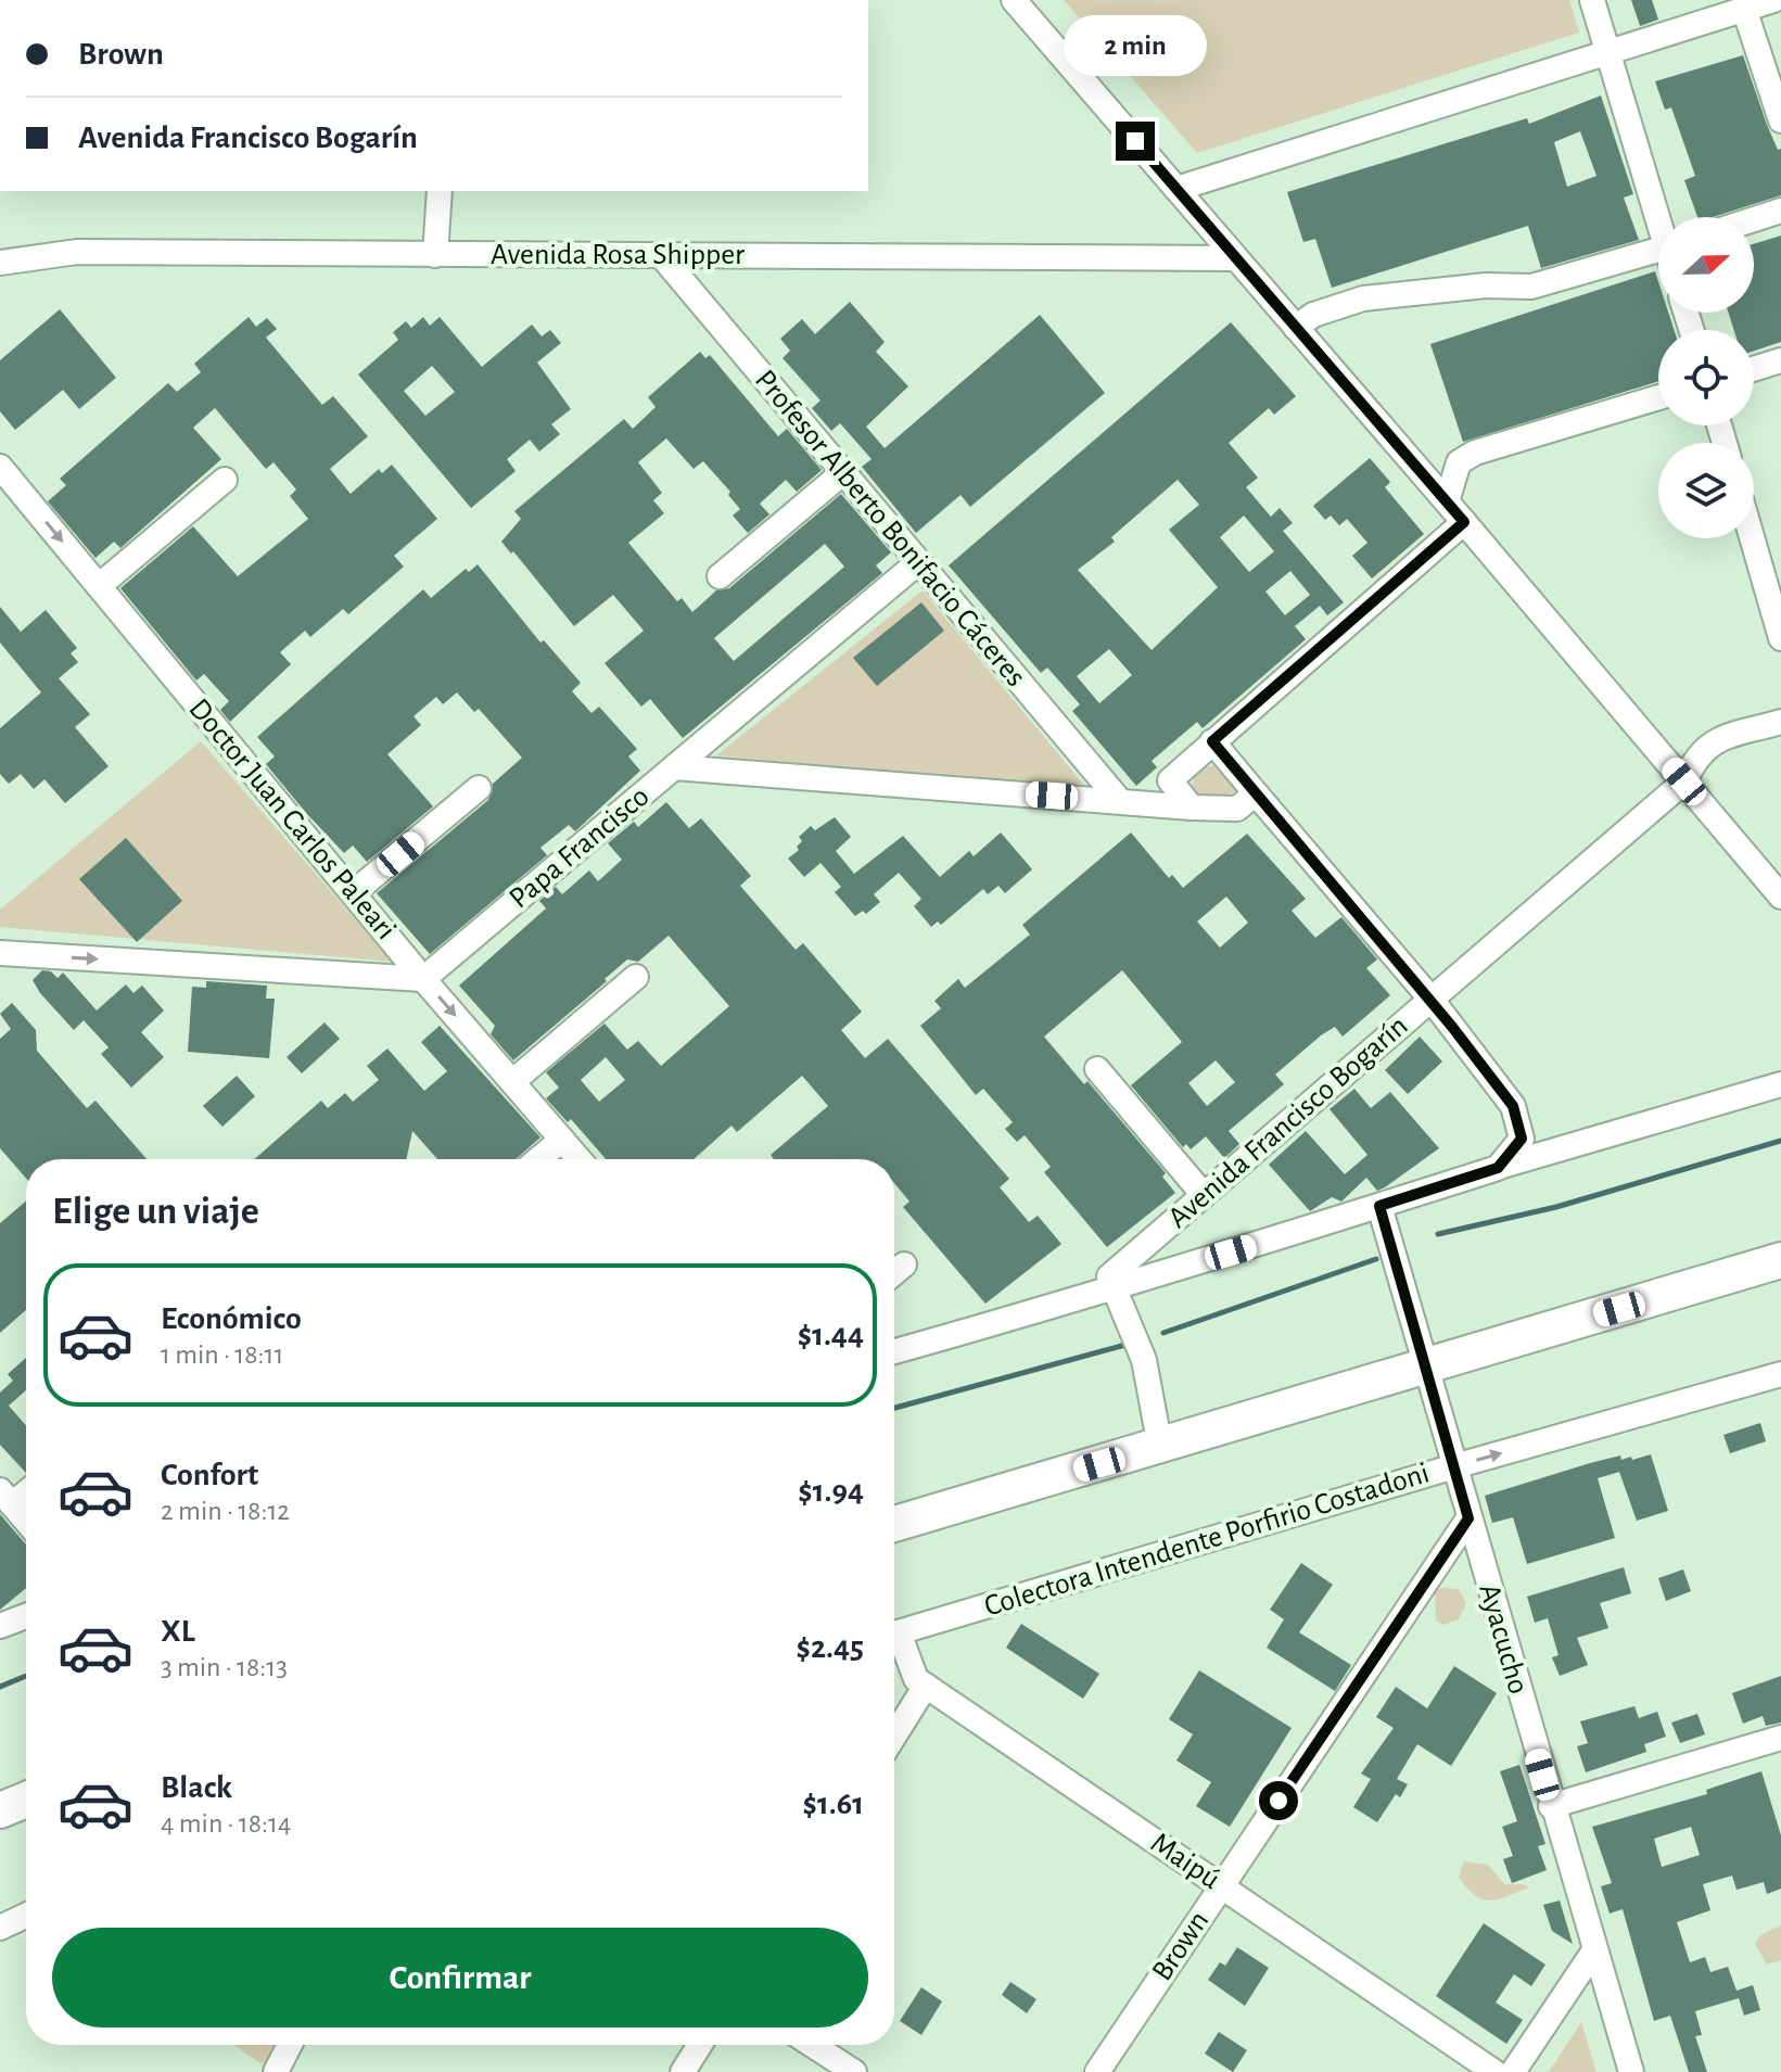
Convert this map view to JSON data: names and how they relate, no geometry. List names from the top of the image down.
{
  "streets": {
    "street": [
      "Avenida Rosa Shipper",
      "Profesor Alberto Bonifacio Cáceres",
      "Doctor Juan Carlos Paleari",
      "Papa Francisco",
      "Avenida Francisco Bogarín",
      "Colectora Intendente Porfirio Costadoni",
      "Ayacucho",
      "Maipú",
      "Brown"
    ]
  },
  "crossings": [
    ["Avenida Rosa Shipper", "Profesor Alberto Bonifacio Cáceres"],
    ["Profesor Alberto Bonifacio Cáceres", "Papa Francisco"],
    ["Doctor Juan Carlos Paleari", "Papa Francisco"],
    ["Papa Francisco", "Avenida Francisco Bogarín"],
    ["Colectora Intendente Porfirio Costadoni", "Ayacucho"],
    ["Ayacucho", "Brown"],
    ["Maipú", "Brown"]
  ],
  "one_way": ["Colectora Intendente Porfirio Costadoni"],
  "north": "right",
  "page": {
    "banner": ["Brown", "Avenida Francisco Bogarín"],
    "bubble": "2 min",
    "heading": "Elige un viaje",
    "list": [
      {
        "name": "Económico",
        "note": "1 min · 18:11",
        "value": "$1.44"
      },
      {
        "name": "Confort",
        "note": "2 min · 18:12",
        "value": "$1.94"
      },
      {
        "name": "XL",
        "note": "3 min · 18:13",
        "value": "$2.45"
      },
      {
        "name": "Black",
        "note": "4 min · 18:14",
        "value": "$1.61"
      }
    ],
    "buttons": "Confirmar"
  }
}
